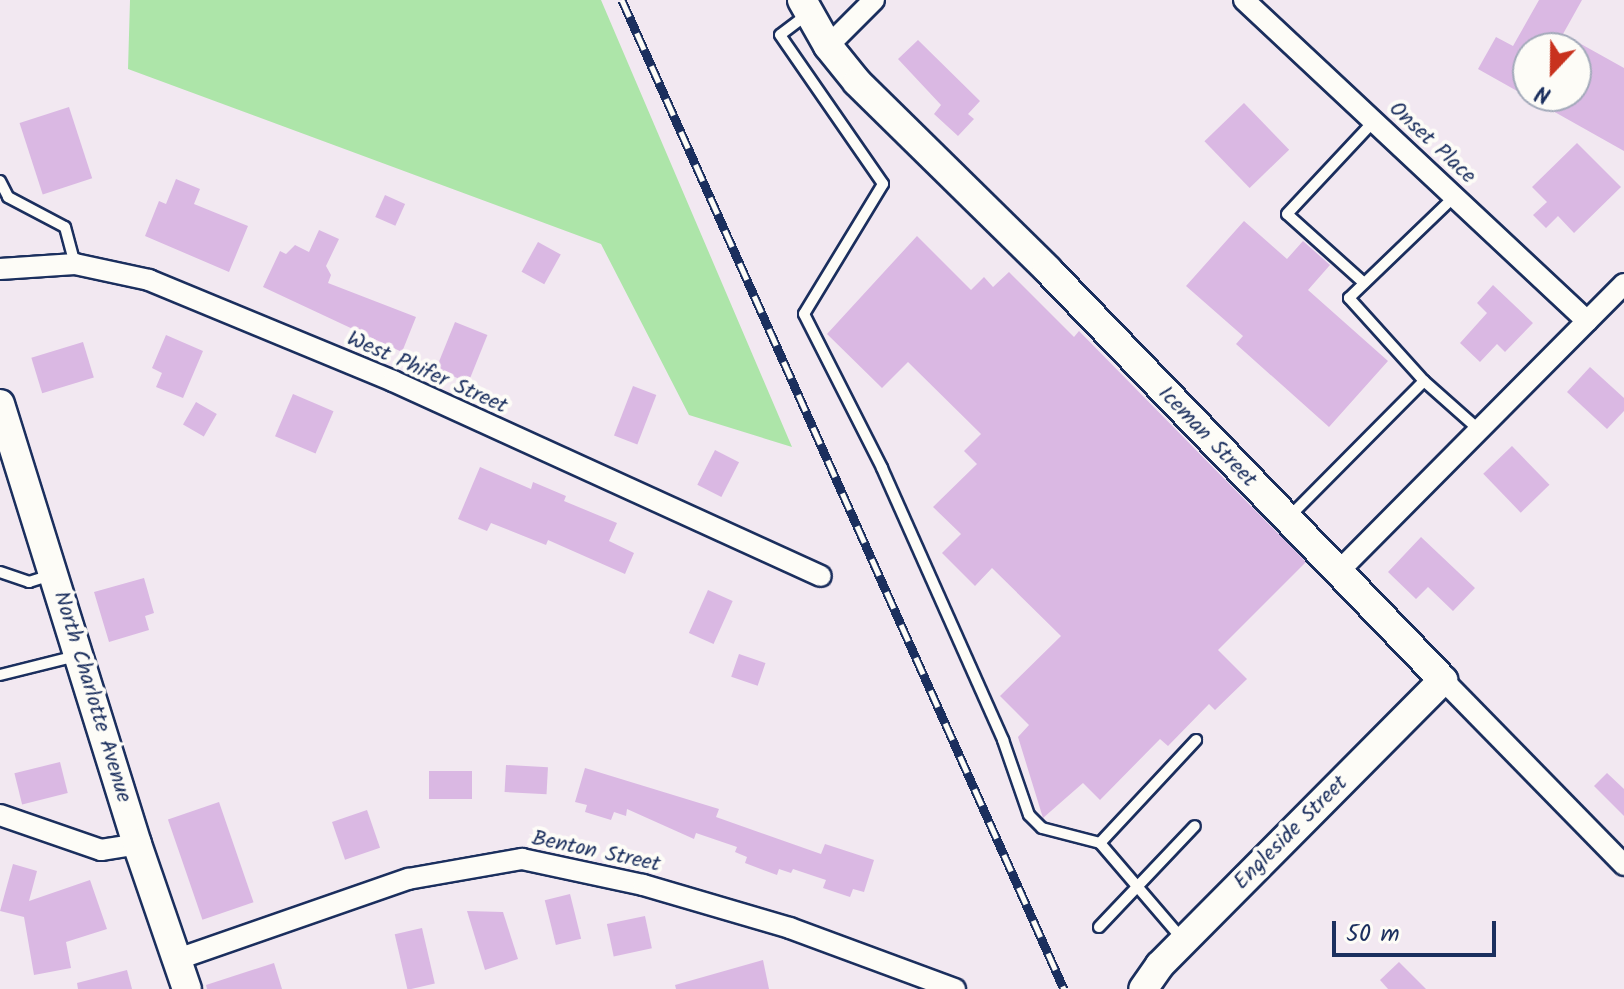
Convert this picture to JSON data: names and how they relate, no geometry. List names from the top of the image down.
{
  "streets": {
    "main road": ["Iceman Street", "North Charlotte Avenue", "Engleside Street"],
    "street": ["Onset Place", "West Phifer Street", "Benton Street"]
  },
  "crossings": [
    ["Iceman Street", "Engleside Street"],
    ["North Charlotte Avenue", "Benton Street"]
  ],
  "scale_bar": "50 m",
  "north": "bottom"
}
